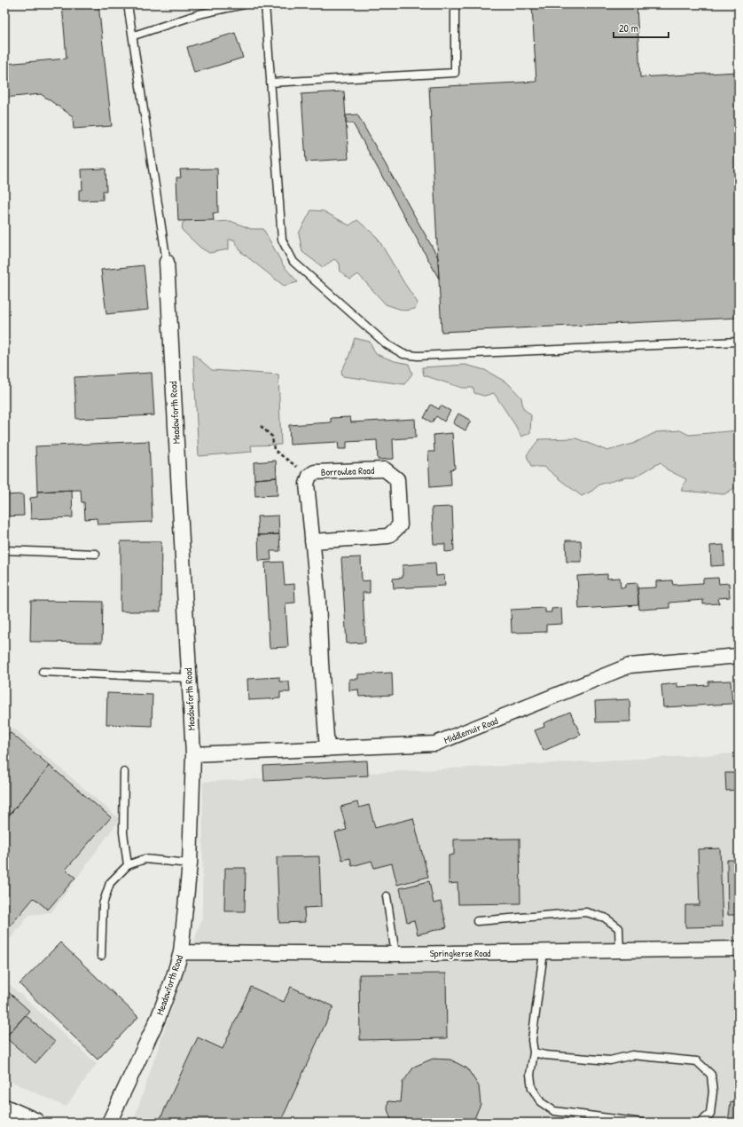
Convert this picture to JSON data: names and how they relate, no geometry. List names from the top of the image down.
{
  "streets": {
    "street": [
      "Meadowforth Road",
      "Borrowlea Road",
      "Middlemuir Road",
      "Springkerse Road"
    ]
  },
  "crossings": [
    ["Meadowforth Road", "Middlemuir Road"],
    ["Meadowforth Road", "Springkerse Road"],
    ["Borrowlea Road", "Middlemuir Road"]
  ],
  "scale_bar": "20 m"
}
